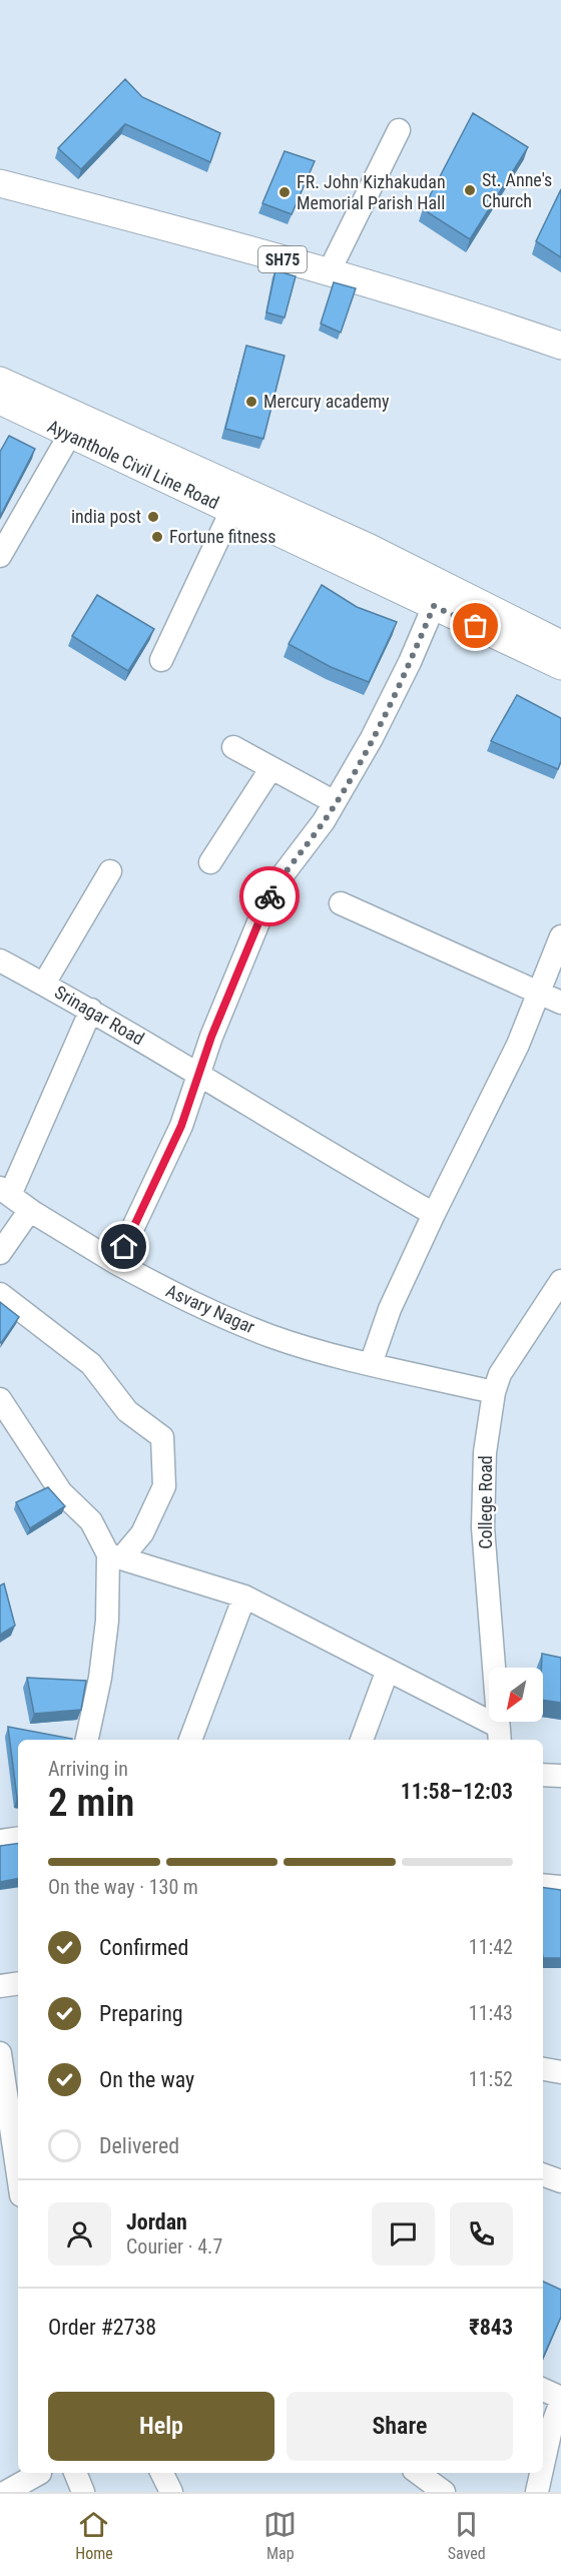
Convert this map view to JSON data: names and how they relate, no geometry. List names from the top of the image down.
{
  "streets": {
    "main road": ["SH75", "Ayyanthole Civil Line Road"],
    "street": ["Srinagar Road", "Asvary Nagar", "College Road"]
  },
  "crossings": [
    ["Asvary Nagar", "College Road"]
  ],
  "places": [
    "St. Anne's Church",
    "FR. John Kizhakudan Memorial Parish Hall",
    "Mercury academy",
    "india post",
    "Fortune fitness"
  ],
  "north": "bottom left",
  "page": {
    "heading": ["2 min", "Arriving in", "11:58–12:03"],
    "panel": [
      "Jordan",
      "Courier · 4.7",
      "Order #2738",
      "₹843"
    ],
    "bar": "On the way · 130 m",
    "list": [
      ["Confirmed", "11:42"],
      ["Preparing", "11:43"],
      ["On the way", "11:52"],
      "Delivered"
    ],
    "buttons": ["Help", "Share"],
    "tabs": ["Home", "Map", "Saved"]
  }
}
